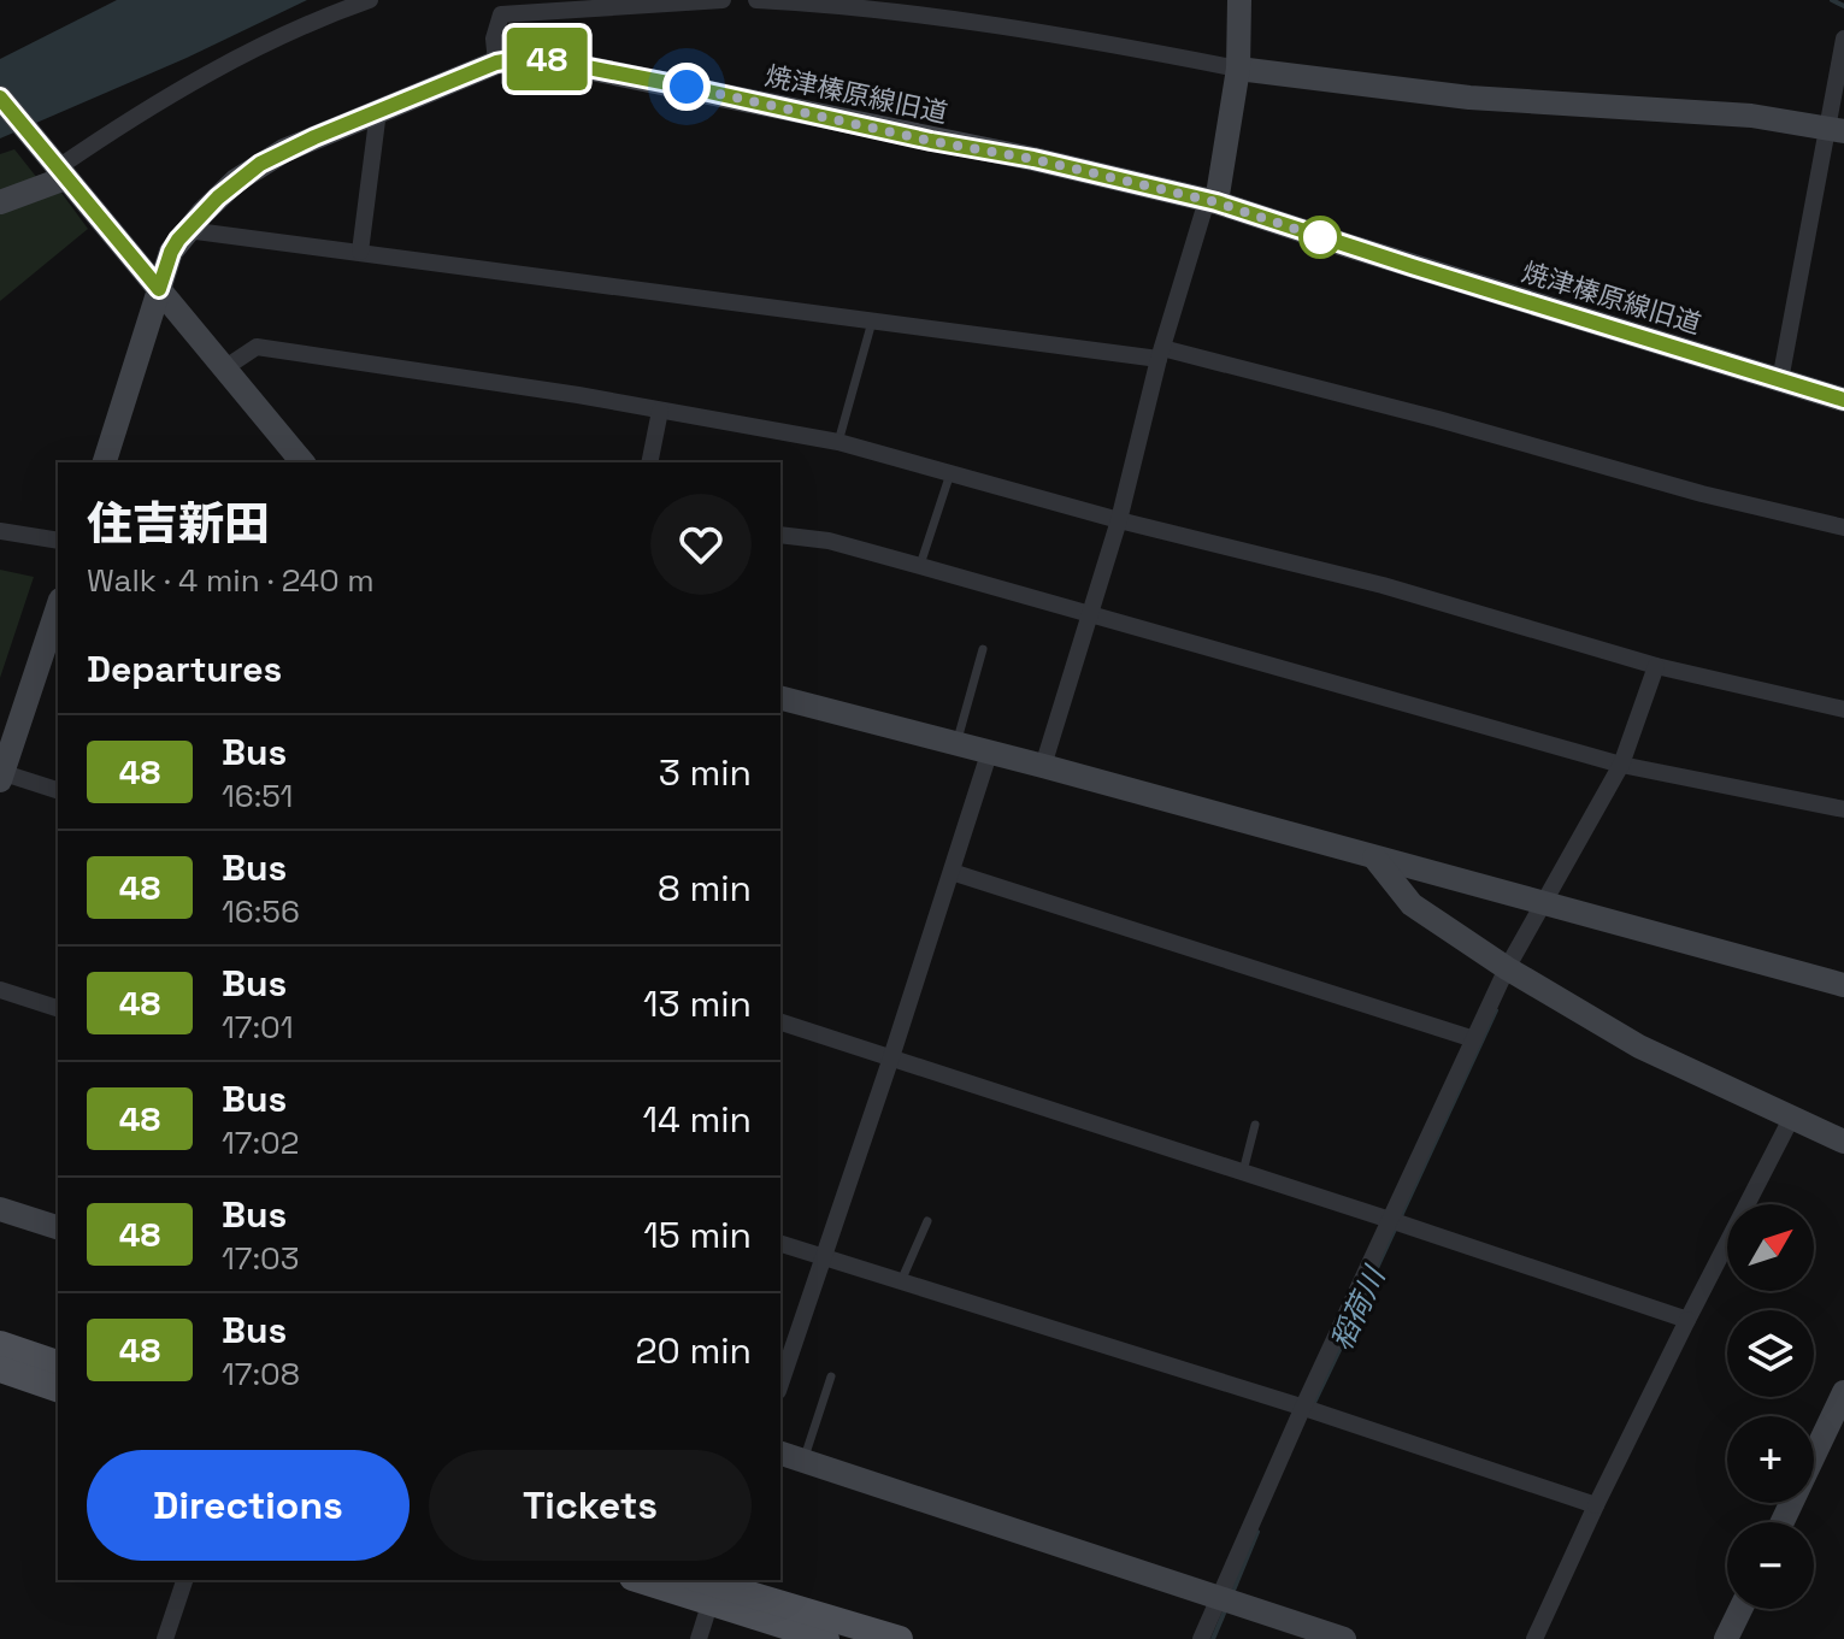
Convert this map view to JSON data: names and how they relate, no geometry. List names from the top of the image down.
{
  "streets": {
    "street": ["焼津榛原線旧道"]
  },
  "water": ["稻荷川"],
  "lines": ["bus line 48"],
  "north": "top right",
  "page": {
    "on_map": "48",
    "heading": [
      ["住吉新田", "Walk · 4 min · 240 m"],
      "Departures"
    ],
    "list": [
      {
        "mark": "48",
        "name": "Bus",
        "note": "16:51",
        "value": "3 min"
      },
      {
        "mark": "48",
        "name": "Bus",
        "note": "16:56",
        "value": "8 min"
      },
      {
        "mark": "48",
        "name": "Bus",
        "note": "17:01",
        "value": "13 min"
      },
      {
        "mark": "48",
        "name": "Bus",
        "note": "17:02",
        "value": "14 min"
      },
      {
        "mark": "48",
        "name": "Bus",
        "note": "17:03",
        "value": "15 min"
      },
      {
        "mark": "48",
        "name": "Bus",
        "note": "17:08",
        "value": "20 min"
      }
    ],
    "map_buttons": ["+", "−"],
    "buttons": ["Directions", "Tickets"]
  }
}
